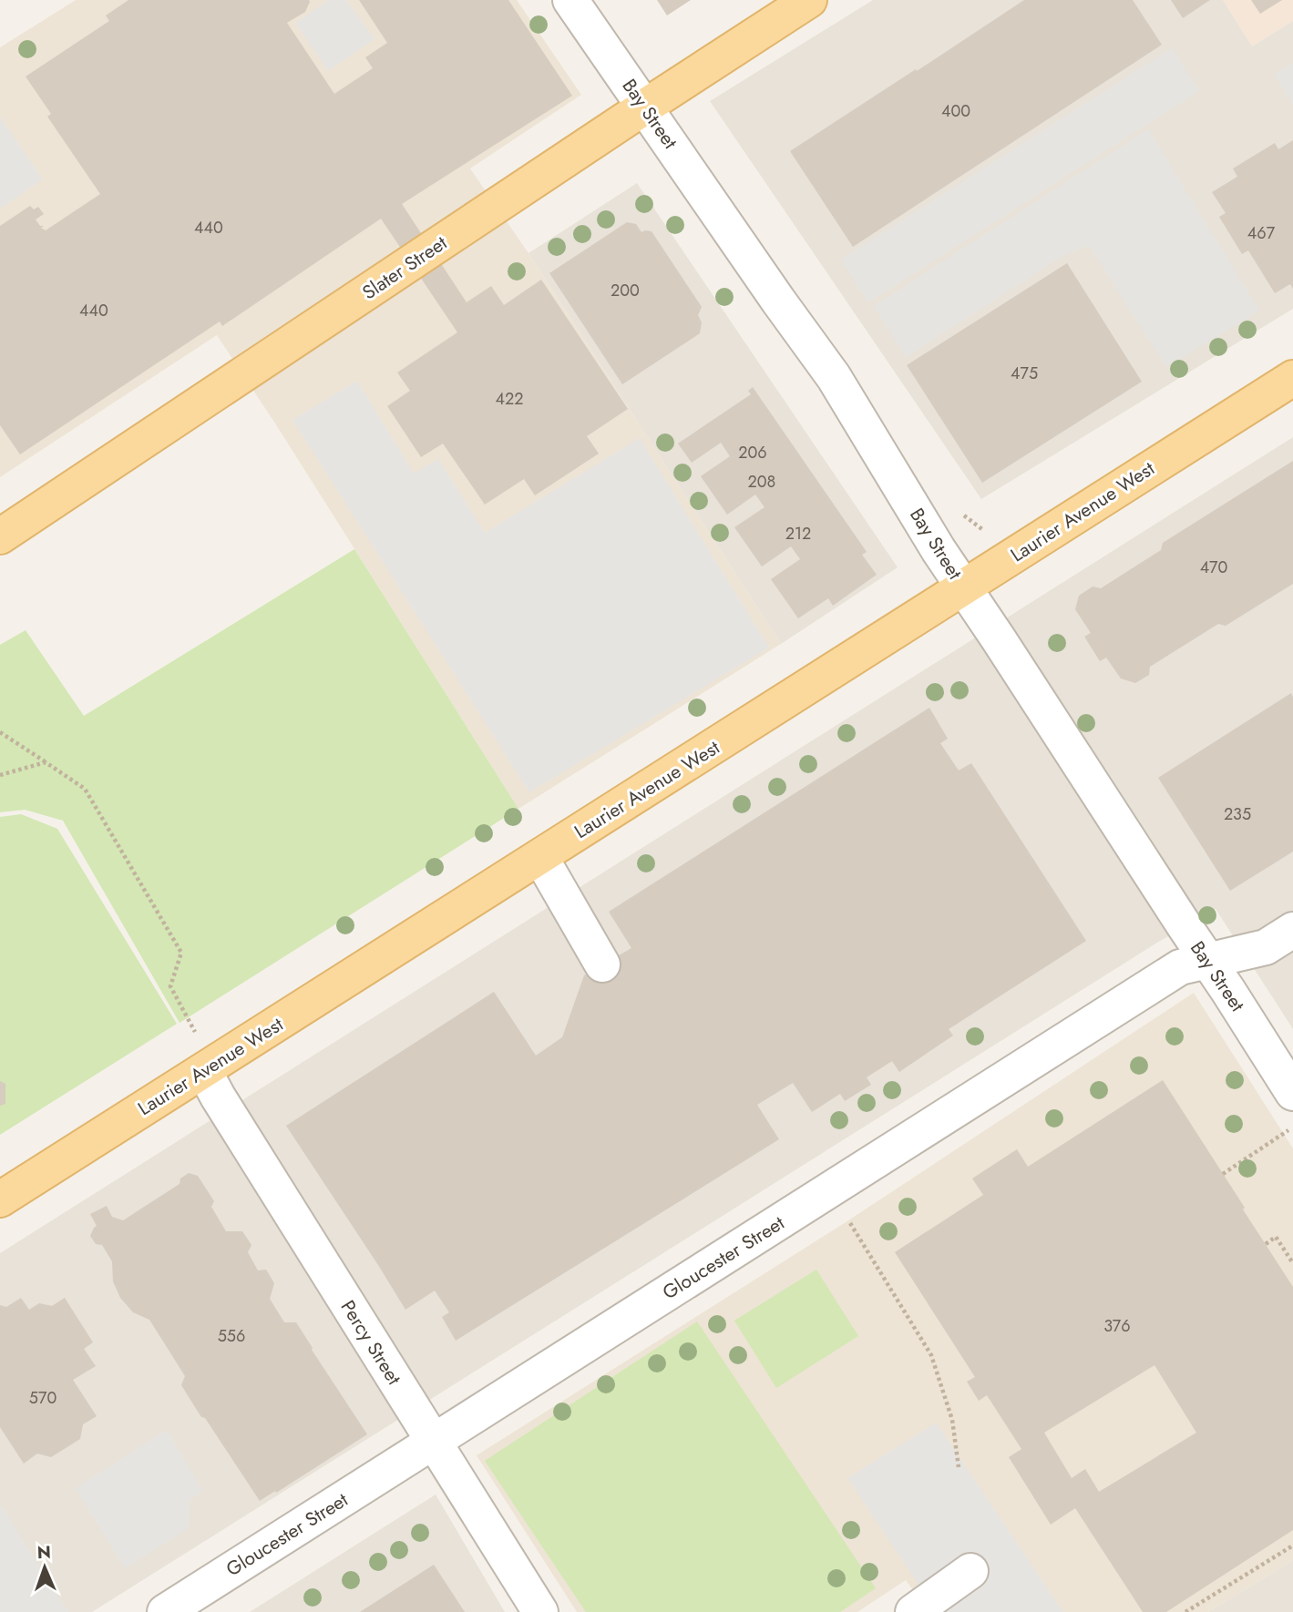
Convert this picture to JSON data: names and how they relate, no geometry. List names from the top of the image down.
{
  "streets": {
    "main road": ["Slater Street", "Laurier Avenue West"],
    "street": ["Bay Street", "Gloucester Street", "Percy Street"]
  },
  "crossings": [
    ["Bay Street", "Slater Street"],
    ["Bay Street", "Laurier Avenue West"],
    ["Bay Street", "Gloucester Street"],
    ["Laurier Avenue West", "Percy Street"],
    ["Gloucester Street", "Percy Street"]
  ],
  "house_numbers": [
    "400",
    "440",
    "467",
    "200",
    "440",
    "475",
    "422",
    "206",
    "208",
    "212",
    "470",
    "235",
    "376",
    "556",
    "570"
  ],
  "north": "top"
}
